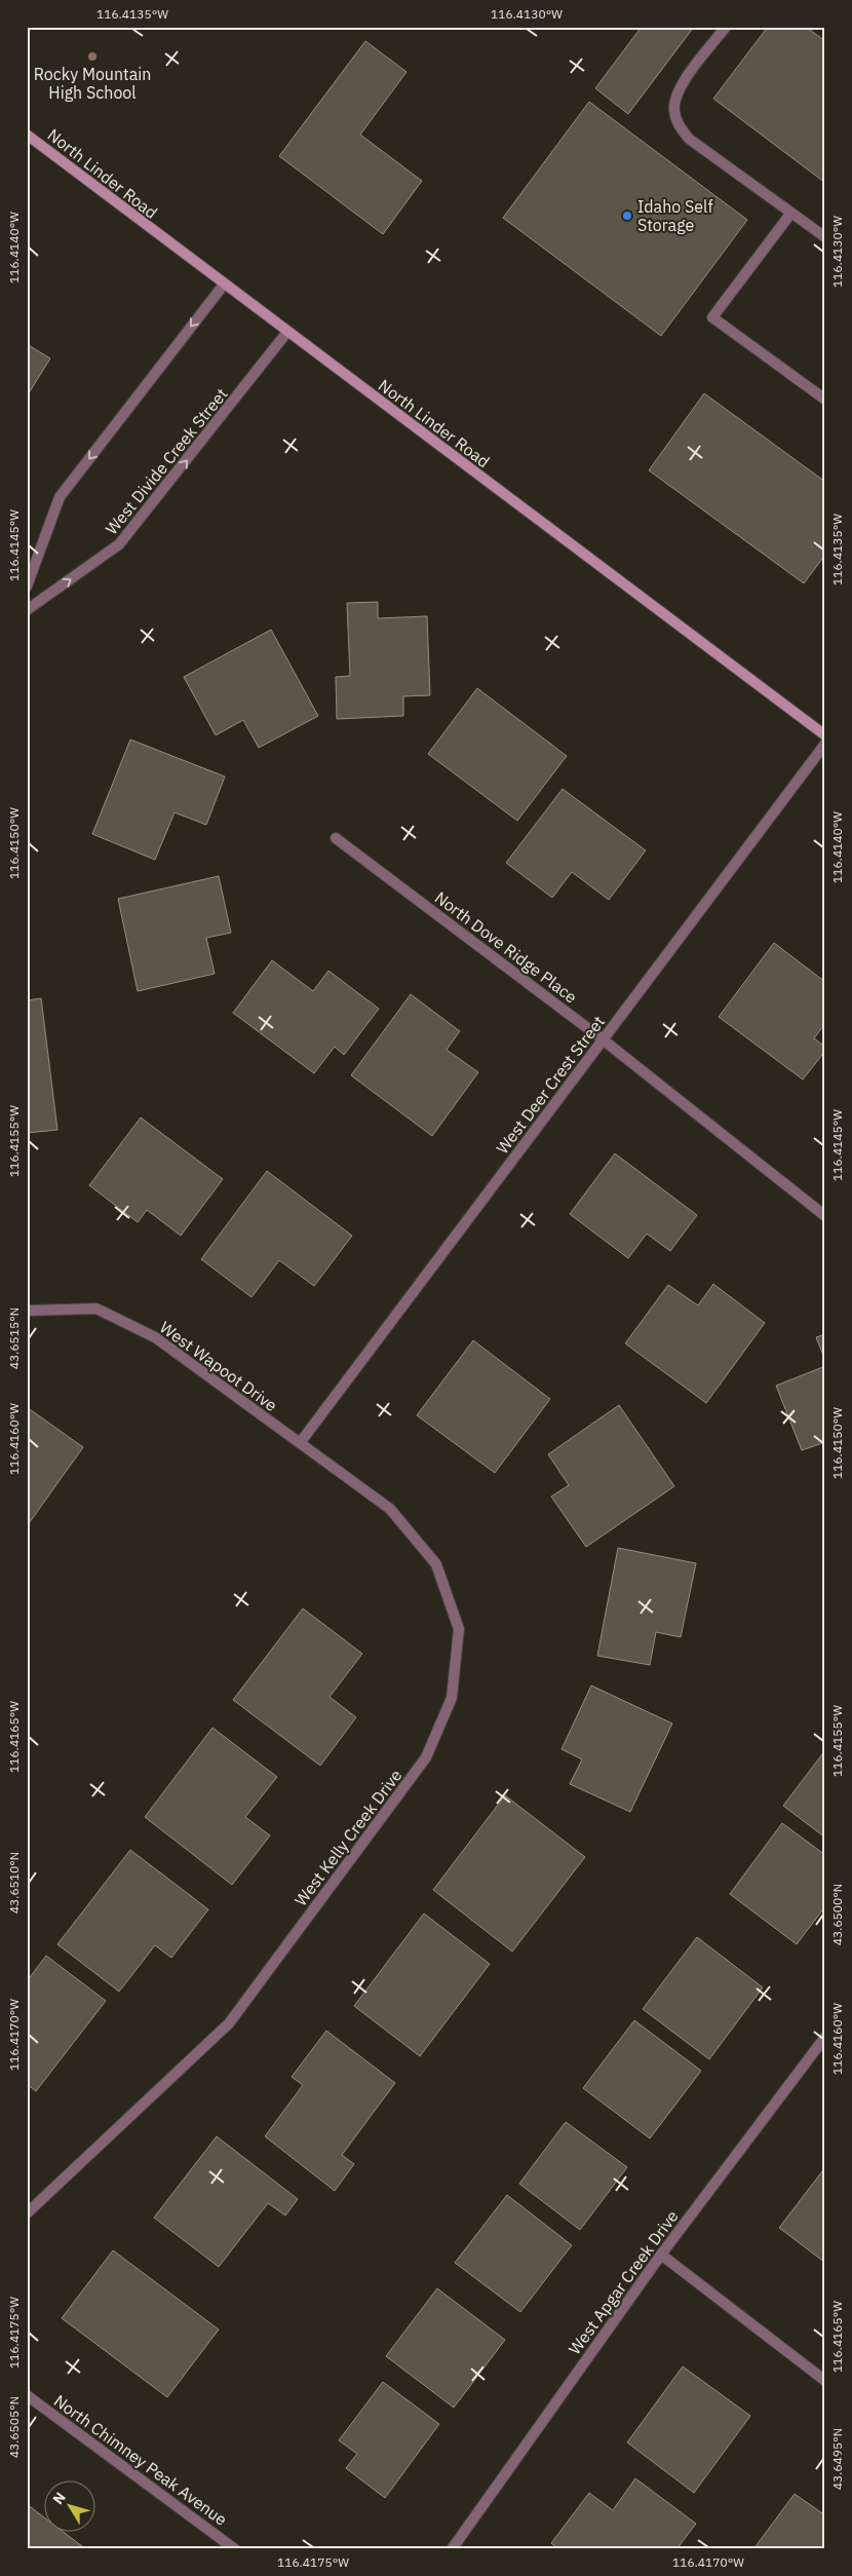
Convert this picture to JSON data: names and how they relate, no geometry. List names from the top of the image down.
{
  "streets": {
    "main road": ["North Linder Road"],
    "street": [
      "West Divide Creek Street",
      "North Dove Ridge Place",
      "West Deer Crest Street",
      "West Wapoot Drive",
      "West Kelly Creek Drive",
      "West Apgar Creek Drive",
      "North Chimney Peak Avenue"
    ]
  },
  "crossings": [
    ["North Linder Road", "West Divide Creek Street"],
    ["North Dove Ridge Place", "West Deer Crest Street"],
    ["West Deer Crest Street", "West Wapoot Drive"],
    ["West Deer Crest Street", "West Kelly Creek Drive"],
    ["West Wapoot Drive", "West Kelly Creek Drive"]
  ],
  "places": ["Rocky Mountain High School", "Idaho Self Storage"],
  "north": "top left",
  "coordinates": [
    "116.4135°W",
    "116.4130°W",
    "116.4140°W",
    "116.4145°W",
    "116.4150°W",
    "116.4155°W",
    "43.6515°N",
    "116.4160°W",
    "116.4165°W",
    "43.6510°N",
    "43.6500°N",
    "116.4170°W",
    "116.4175°W",
    "43.6505°N",
    "43.6495°N"
  ]
}
